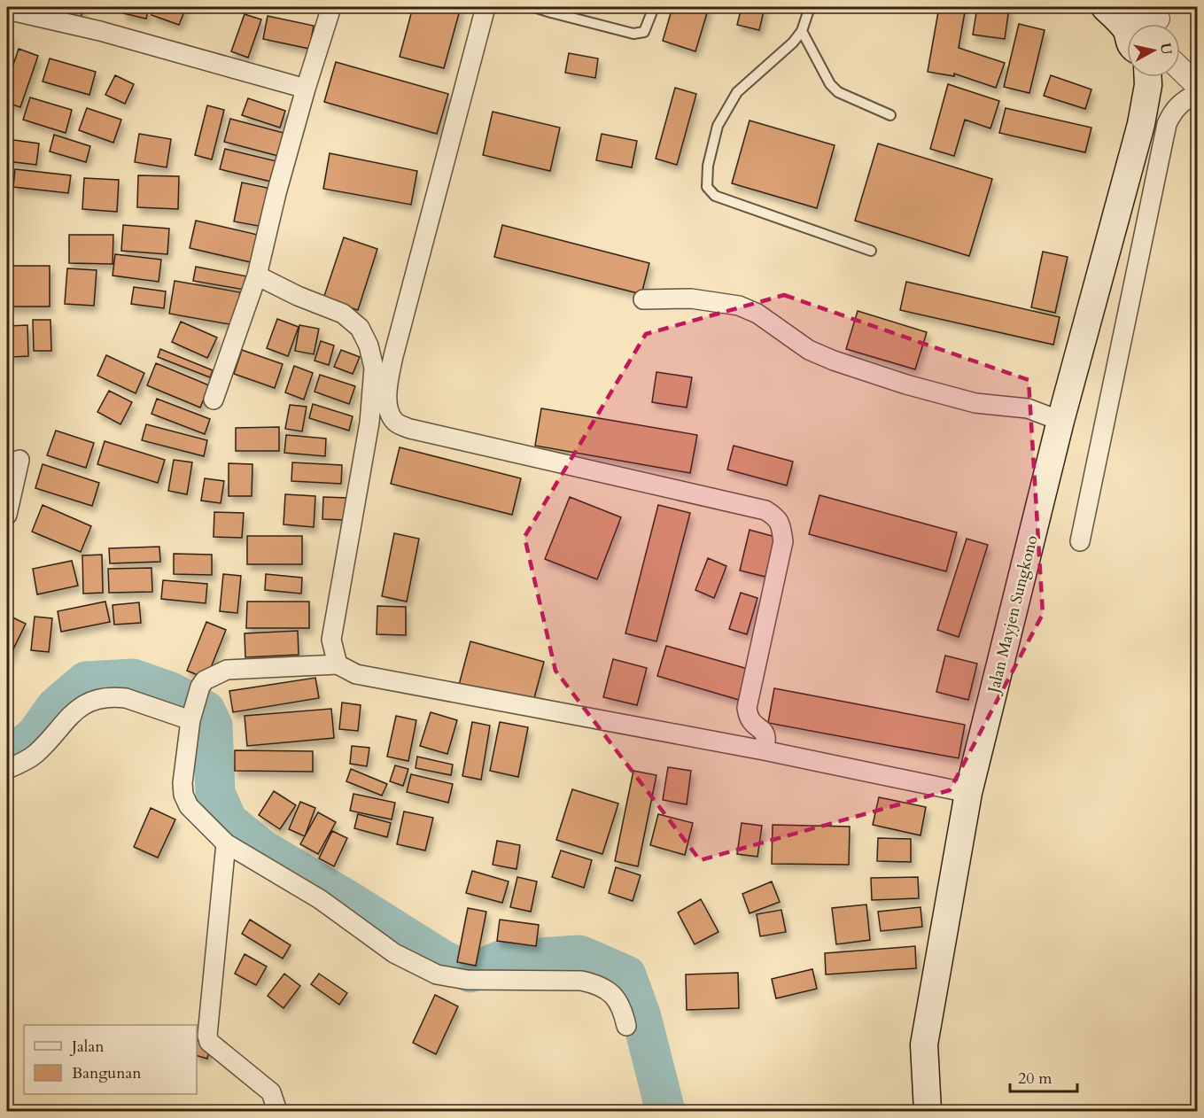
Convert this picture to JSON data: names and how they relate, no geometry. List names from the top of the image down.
{
  "streets": {
    "main road": ["Jalan Mayjen Sungkono"]
  },
  "legend": ["Jalan", "Bangunan"],
  "scale_bar": "20 m",
  "north": "right"
}
